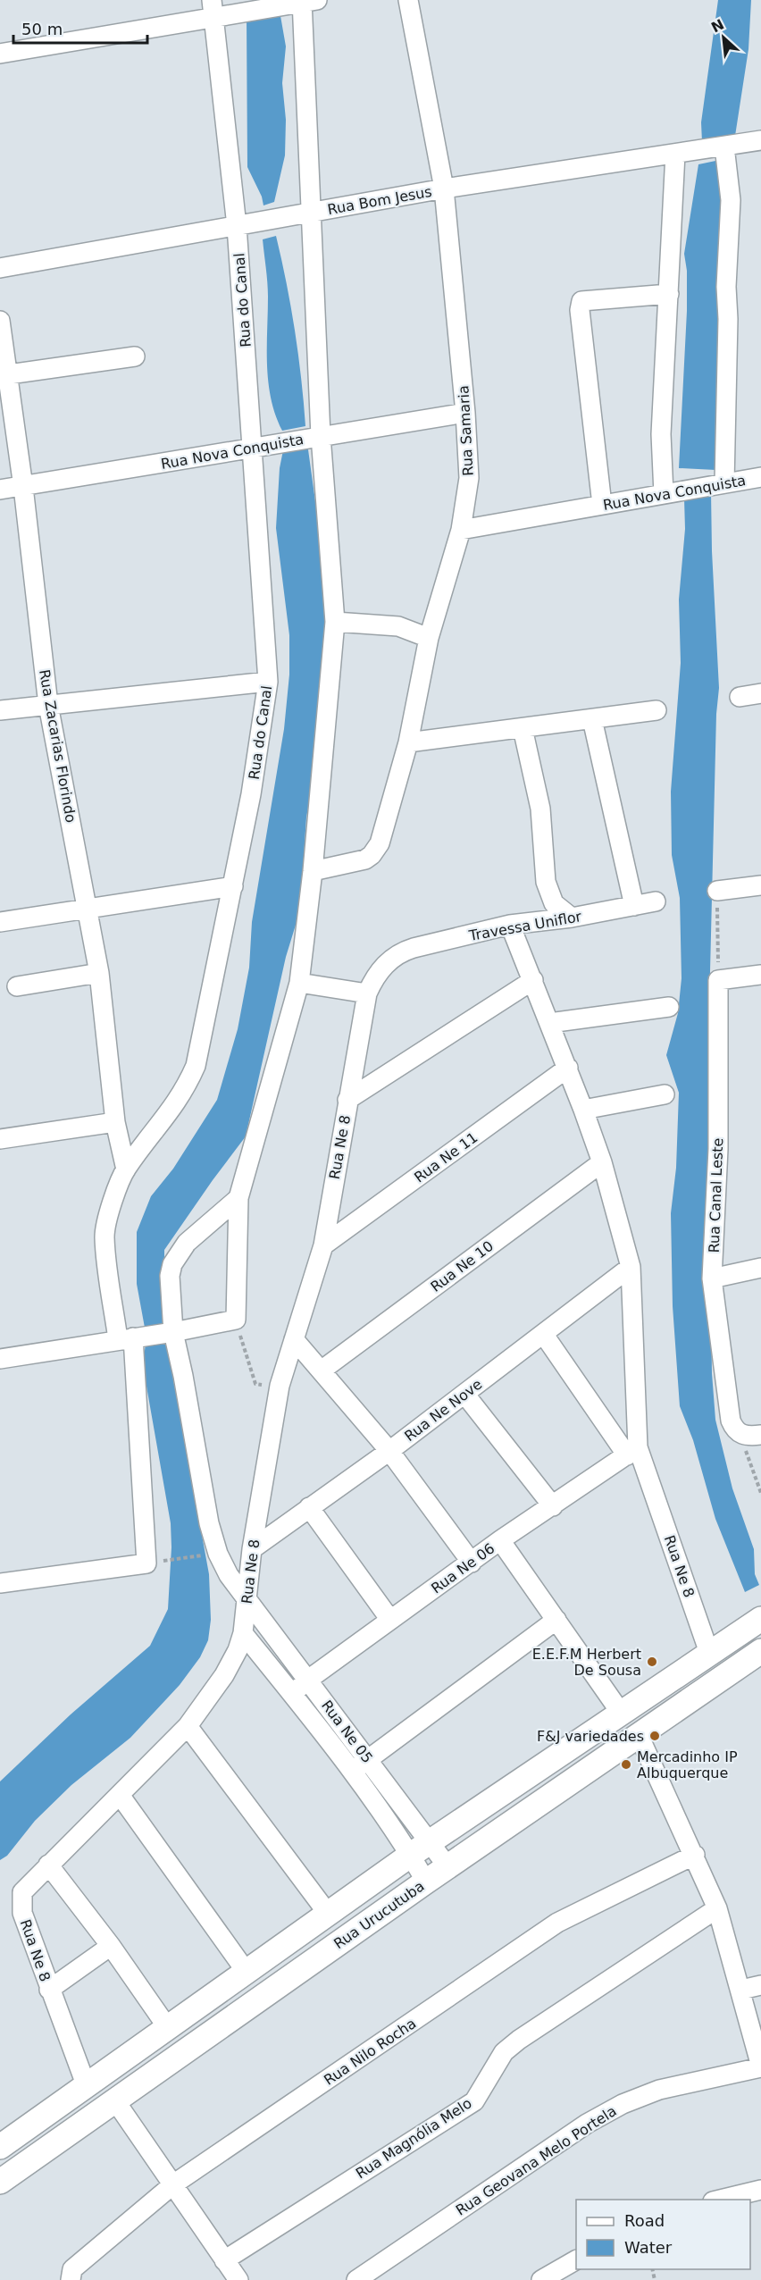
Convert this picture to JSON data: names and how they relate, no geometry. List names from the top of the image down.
{
  "streets": {
    "street": [
      "Rua Bom Jesus",
      "Rua do Canal",
      "Rua Samaria",
      "Rua Nova Conquista",
      "Rua Zacarias Florindo",
      "Travessa Uniflor",
      "Rua Ne 8",
      "Rua Ne 11",
      "Rua Canal Leste",
      "Rua Ne 10",
      "Rua Ne Nove",
      "Rua Ne 06",
      "Rua Ne 05",
      "Rua Urucutuba",
      "Rua Nilo Rocha",
      "Rua Magnólia Melo",
      "Rua Geovana Melo Portela"
    ]
  },
  "crossings": [
    ["Rua Bom Jesus", "Rua do Canal"],
    ["Rua Bom Jesus", "Rua Samaria"],
    ["Rua do Canal", "Rua Nova Conquista"],
    ["Rua do Canal", "Rua Zacarias Florindo"],
    ["Rua Samaria", "Rua Nova Conquista"],
    ["Rua Nova Conquista", "Rua Zacarias Florindo"],
    ["Travessa Uniflor", "Rua Ne 8"],
    ["Rua Ne 8", "Rua Ne 11"],
    ["Rua Ne 8", "Rua Ne 10"],
    ["Rua Ne 8", "Rua Ne Nove"],
    ["Rua Ne 8", "Rua Ne 06"],
    ["Rua Ne 8", "Rua Ne 05"],
    ["Rua Ne 8", "Rua Urucutuba"],
    ["Rua Ne 06", "Rua Ne 05"],
    ["Rua Ne 05", "Rua Urucutuba"]
  ],
  "places": ["E.E.F.M Herbert De Sousa", "F&J variedades", "Mercadinho IP Albuquerque"],
  "legend": ["Road", "Water"],
  "scale_bar": "50 m",
  "north": "top left"
}
